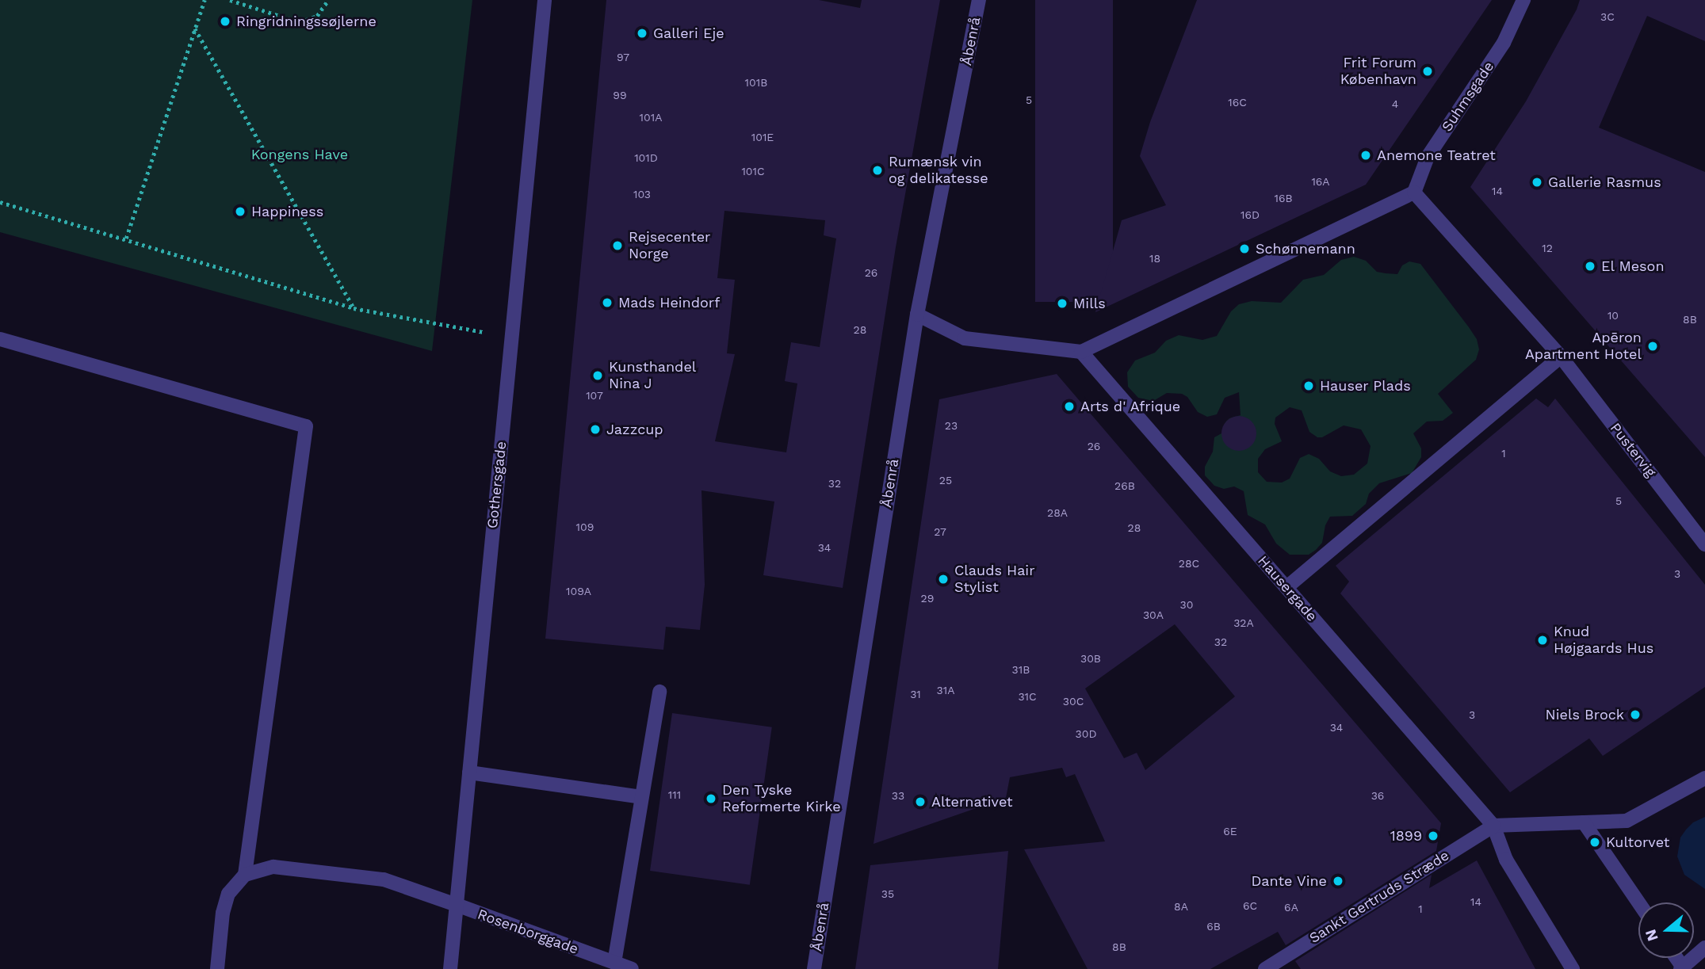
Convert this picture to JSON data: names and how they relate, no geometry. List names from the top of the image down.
{
  "streets": {
    "street": [
      "Åbenrå",
      "Suhmsgade",
      "Pustervig",
      "Gothersgade",
      "Hausergade",
      "Sankt Gertruds Stræde",
      "Rosenborggade"
    ]
  },
  "crossings": [
    ["Gothersgade", "Rosenborggade"],
    ["Hausergade", "Sankt Gertruds Stræde"]
  ],
  "parks": ["Kongens Have"],
  "places": [
    "Ringridningssøjlerne",
    "Galleri Eje",
    "Frit Forum København",
    "Anemone Teatret",
    "Rumænsk vin og delikatesse",
    "Gallerie Rasmus",
    "Happiness",
    "Rejsecenter Norge",
    "Schønnemann",
    "El Meson",
    "Mads Heindorf",
    "Mills",
    "Apēron Apartment Hotel",
    "Kunsthandel Nina J",
    "Hauser Plads",
    "Arts d' Afrique",
    "Jazzcup",
    "Clauds Hair Stylist",
    "Knud Højgaards Hus",
    "Niels Brock",
    "Den Tyske Reformerte Kirke",
    "Alternativet",
    "1899",
    "Kultorvet",
    "Dante Vine"
  ],
  "house_numbers": [
    "3C",
    "97",
    "101B",
    "99",
    "5",
    "16C",
    "4",
    "101A",
    "101E",
    "101D",
    "101C",
    "16A",
    "14",
    "103",
    "16B",
    "16D",
    "12",
    "18",
    "26",
    "10",
    "8B",
    "28",
    "107",
    "23",
    "26",
    "1",
    "25",
    "32",
    "26B",
    "5",
    "28A",
    "109",
    "28",
    "27",
    "34",
    "28C",
    "3",
    "109A",
    "29",
    "30",
    "30A",
    "32A",
    "32",
    "30B",
    "31B",
    "31A",
    "31",
    "31C",
    "30C",
    "3",
    "34",
    "30D",
    "111",
    "33",
    "36",
    "6E",
    "35",
    "14",
    "6C",
    "8A",
    "6A",
    "1",
    "6B",
    "8B"
  ],
  "north": "left"
}
